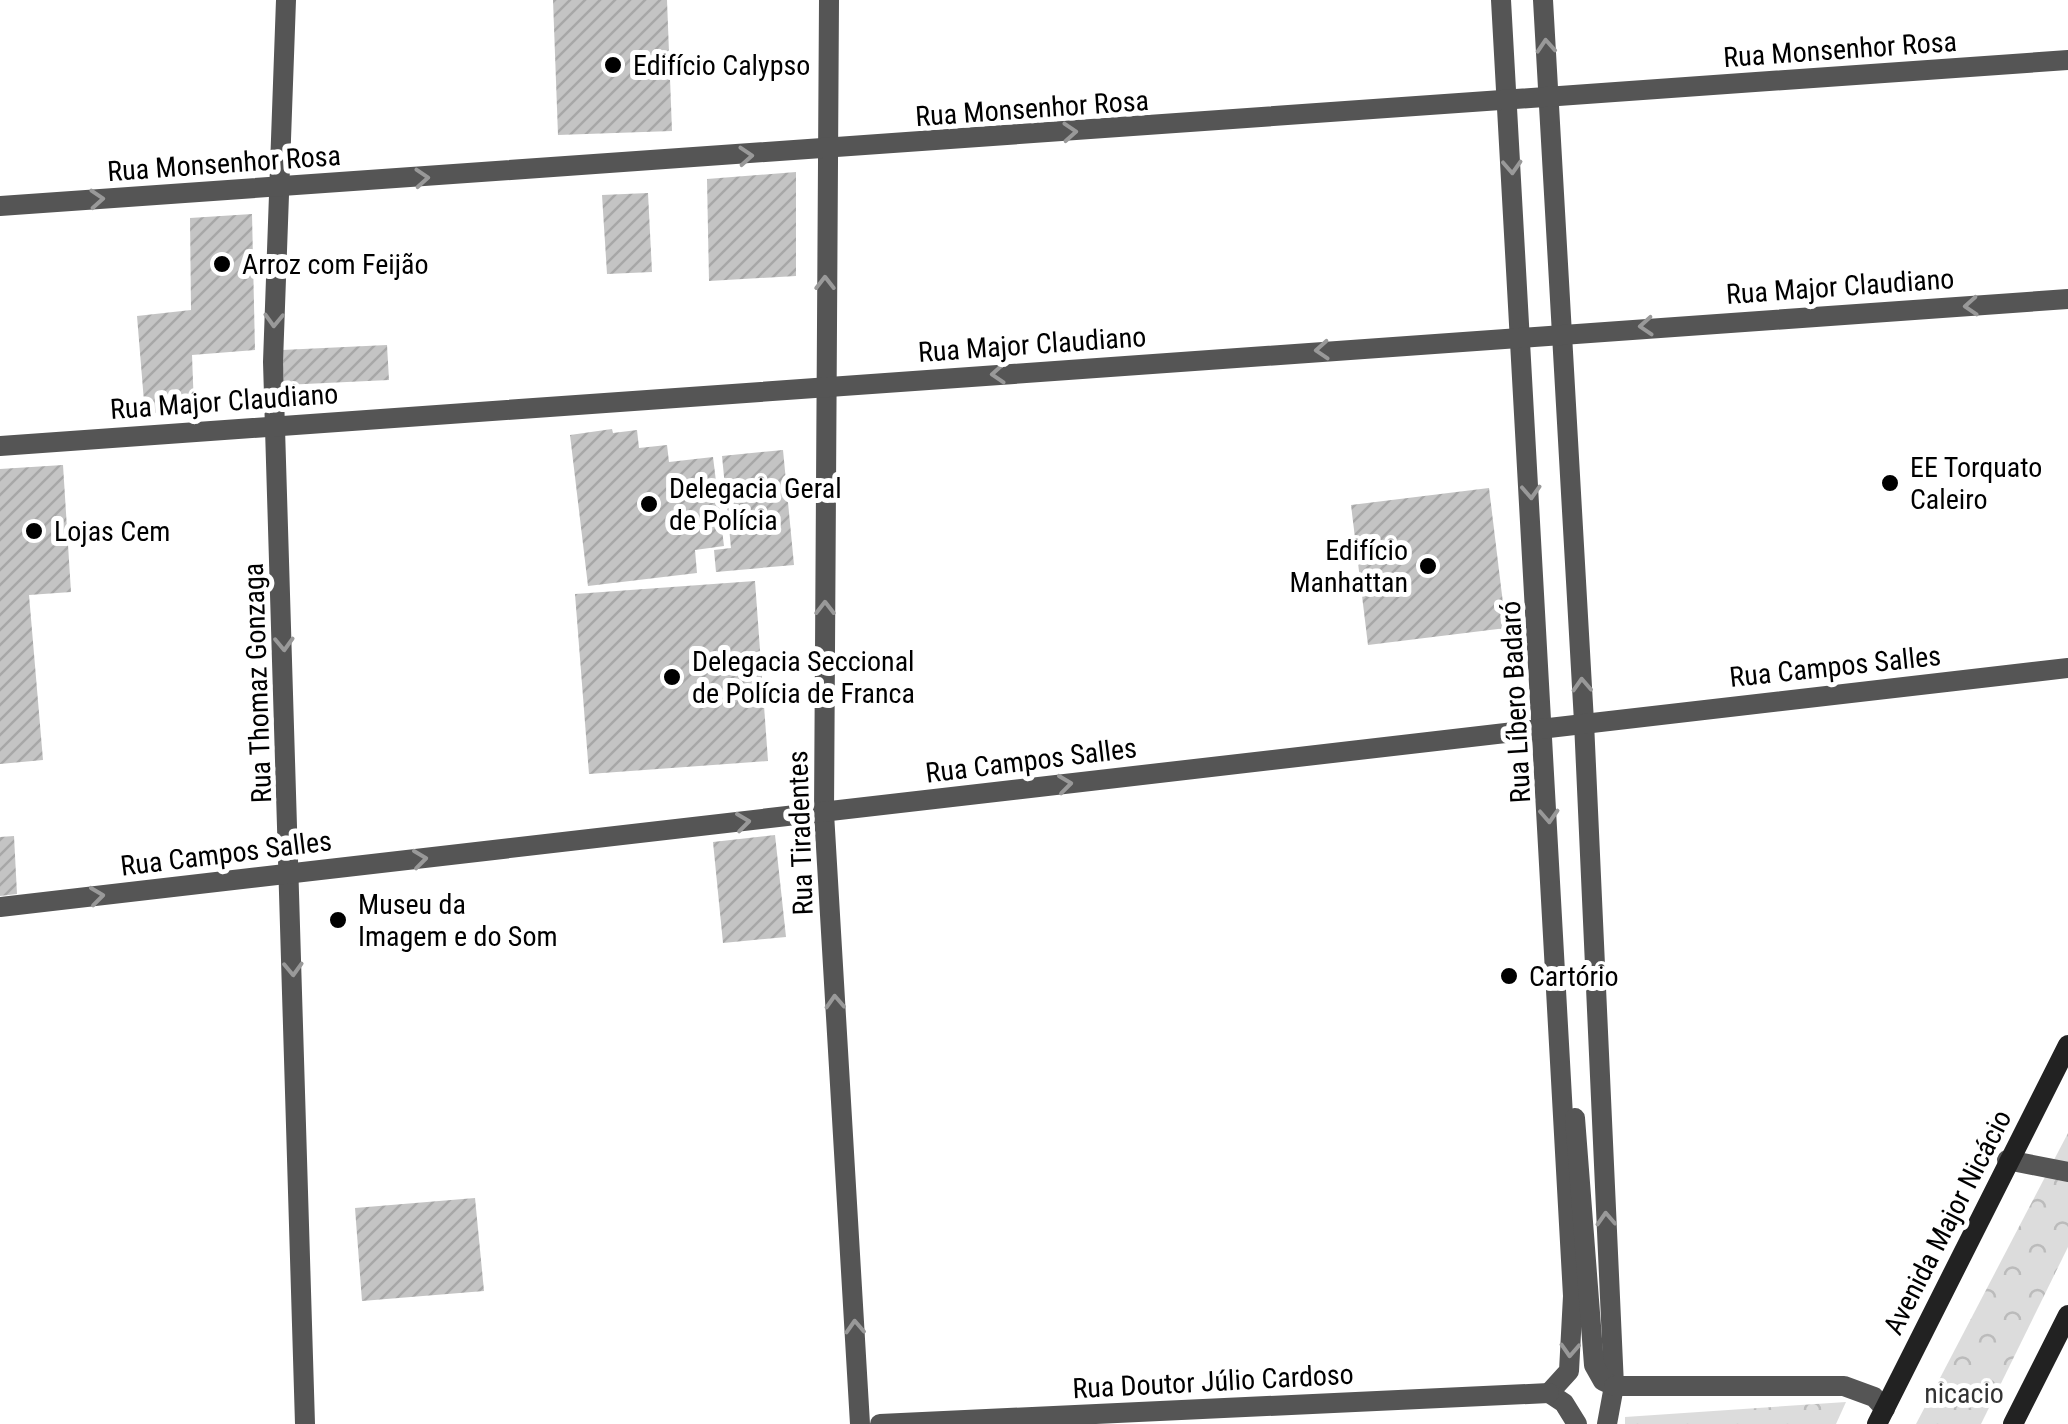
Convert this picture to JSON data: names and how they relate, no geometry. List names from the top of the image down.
{
  "streets": {
    "main road": ["Avenida Major Nicácio"],
    "street": [
      "Rua Monsenhor Rosa",
      "Rua Major Claudiano",
      "Rua Campos Salles",
      "Rua Thomaz Gonzaga",
      "Rua Líbero Badaró",
      "Rua Tiradentes",
      "Rua Doutor Júlio Cardoso"
    ]
  },
  "crossings": [
    ["Rua Monsenhor Rosa", "Rua Thomaz Gonzaga"],
    ["Rua Monsenhor Rosa", "Rua Líbero Badaró"],
    ["Rua Monsenhor Rosa", "Rua Tiradentes"],
    ["Rua Major Claudiano", "Rua Thomaz Gonzaga"],
    ["Rua Major Claudiano", "Rua Líbero Badaró"],
    ["Rua Major Claudiano", "Rua Tiradentes"],
    ["Rua Campos Salles", "Rua Thomaz Gonzaga"],
    ["Rua Campos Salles", "Rua Líbero Badaró"],
    ["Rua Campos Salles", "Rua Tiradentes"],
    ["Rua Líbero Badaró", "Rua Doutor Júlio Cardoso"]
  ],
  "one_way": [
    "Rua Monsenhor Rosa",
    "Rua Major Claudiano",
    "Rua Campos Salles",
    "Rua Thomaz Gonzaga",
    "Rua Tiradentes"
  ],
  "parks": ["nicacio"],
  "places": [
    "Edifício Calypso",
    "Arroz com Feijão",
    "EE Torquato Caleiro",
    "Delegacia Geral de Polícia",
    "Lojas Cem",
    "Edifício Manhattan",
    "Delegacia Seccional de Polícia de Franca",
    "Museu da Imagem e do Som",
    "Cartório"
  ]
}
